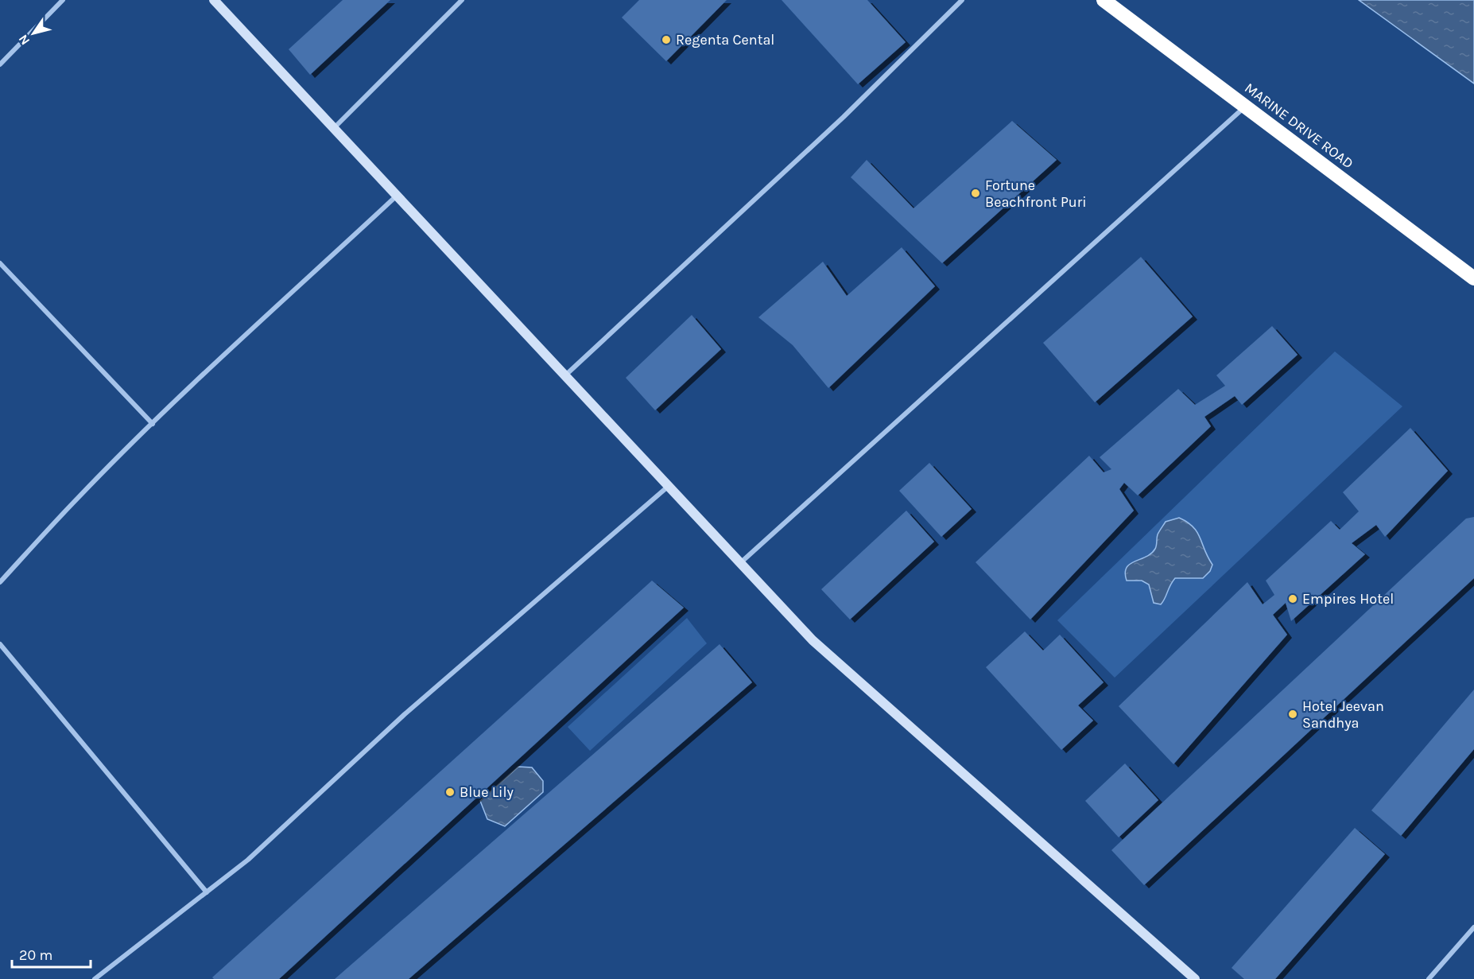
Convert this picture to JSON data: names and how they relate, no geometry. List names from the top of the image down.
{
  "streets": {
    "highway": ["MARINE DRIVE ROAD"]
  },
  "places": [
    "Regenta Cental",
    "Fortune Beachfront Puri",
    "Empires Hotel",
    "Hotel Jeevan Sandhya",
    "Blue Lily"
  ],
  "scale_bar": "20 m",
  "north": "bottom left"
}
